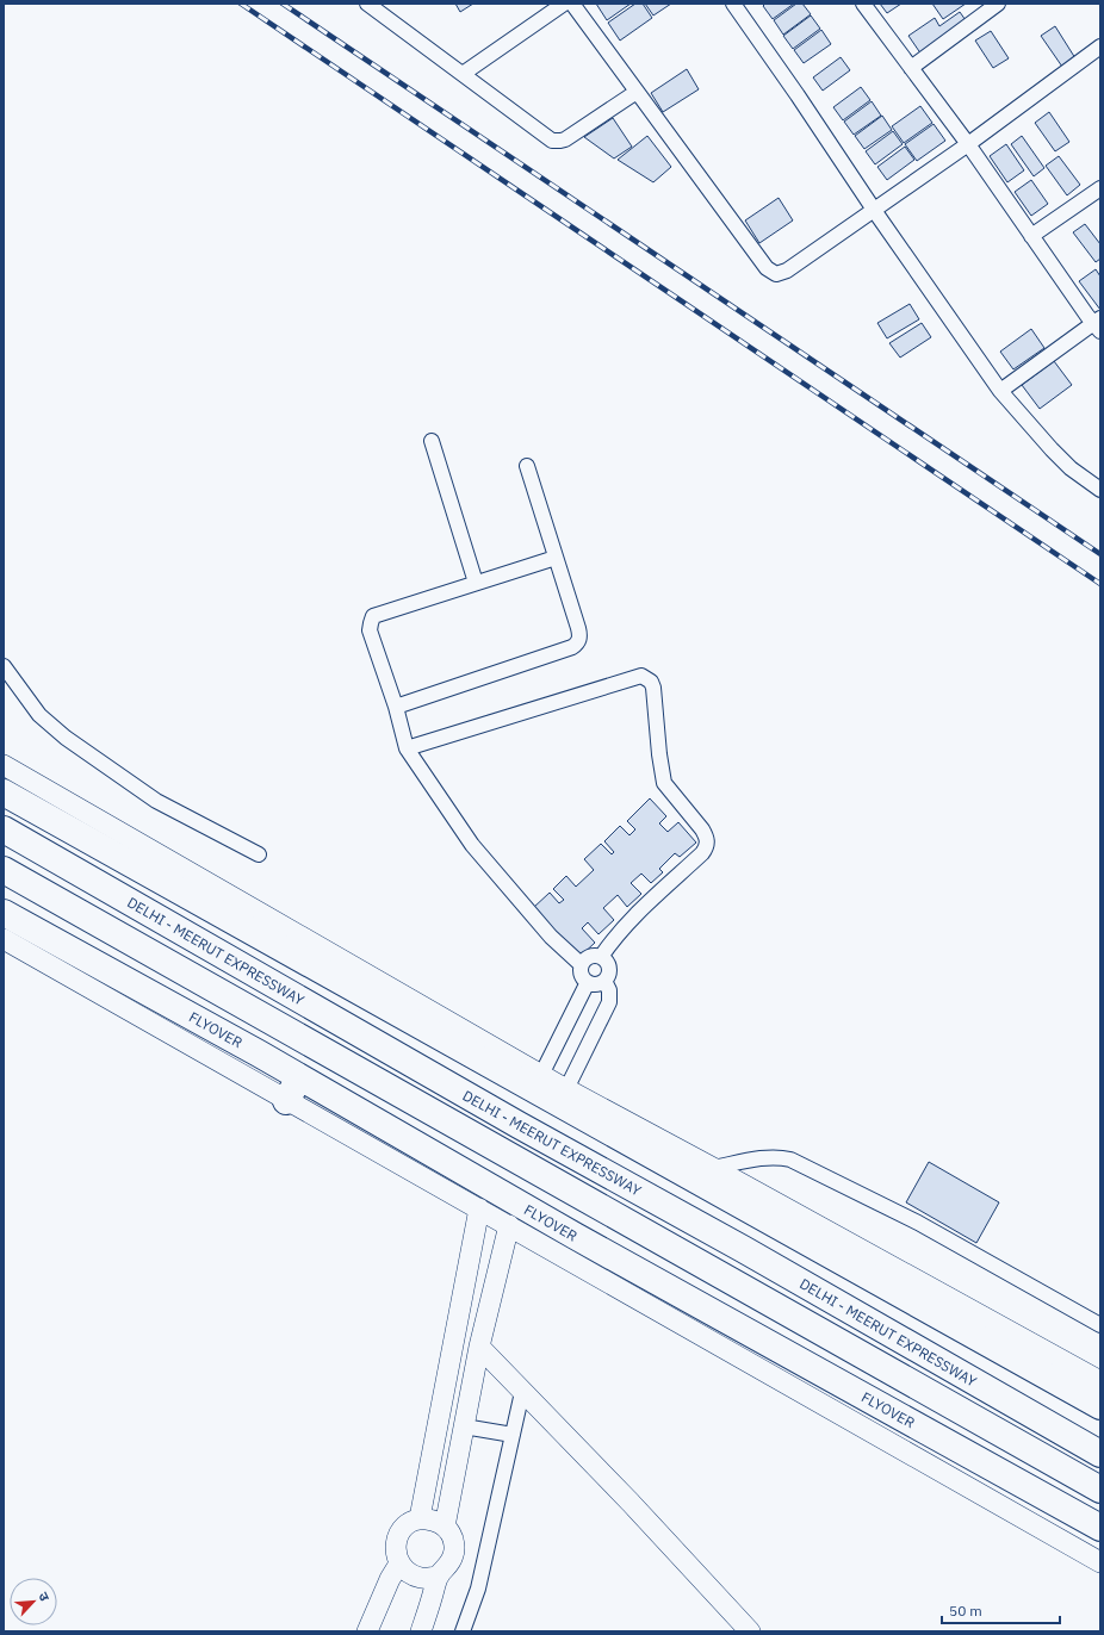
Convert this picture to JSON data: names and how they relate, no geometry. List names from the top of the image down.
{
  "streets": {
    "highway": ["DELHI - MEERUT EXPRESSWAY", "FLYOVER"]
  },
  "scale_bar": "50 m",
  "north": "top right"
}
